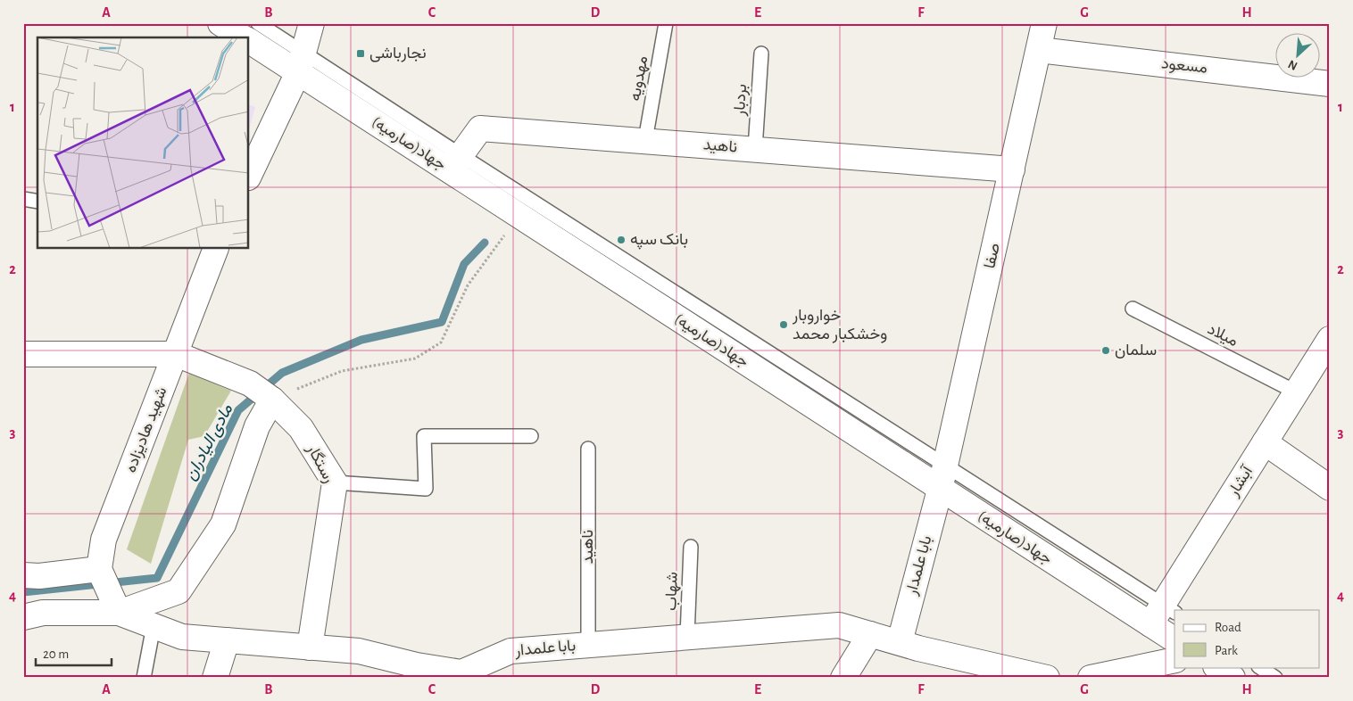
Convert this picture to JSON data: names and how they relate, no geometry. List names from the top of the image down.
{
  "streets": {
    "street": [
      "مسعود",
      "جهاد(صارمیه)",
      "ناهید",
      "صفا",
      "شهید هادیزاده",
      "رستگار",
      "آبشار",
      "بابا علمدار"
    ],
    "lane": [
      "مهدویه",
      "بردبار",
      "میلاد",
      "شهاب"
    ]
  },
  "crossings": [
    ["مسعود", "صفا"],
    ["مهدویه", "ناهید"],
    ["بردبار", "ناهید"],
    ["جهاد(صارمیه)", "ناهید"],
    ["جهاد(صارمیه)", "صفا"],
    ["جهاد(صارمیه)", "آبشار"],
    ["جهاد(صارمیه)", "بابا علمدار"],
    ["ناهید", "صفا"],
    ["ناهید", "بابا علمدار"],
    ["صفا", "بابا علمدار"],
    ["میلاد", "آبشار"],
    ["شهید هادیزاده", "رستگار"],
    ["رستگار", "بابا علمدار"],
    ["بابا علمدار", "شهاب"]
  ],
  "water": ["مادی الیادران"],
  "places": {
    "transit": ["نجارباشی"],
    "other": ["بانک سپه", "خواروبار وخشکبار محمد", "سلمان"]
  },
  "legend": ["Road", "Park"],
  "scale_bar": "20 m",
  "north": "bottom left",
  "grid": {
    "columns": [
      "A",
      "B",
      "C",
      "D",
      "E",
      "F",
      "G",
      "H"
    ],
    "rows": [
      "1",
      "2",
      "3",
      "4"
    ]
  }
}
